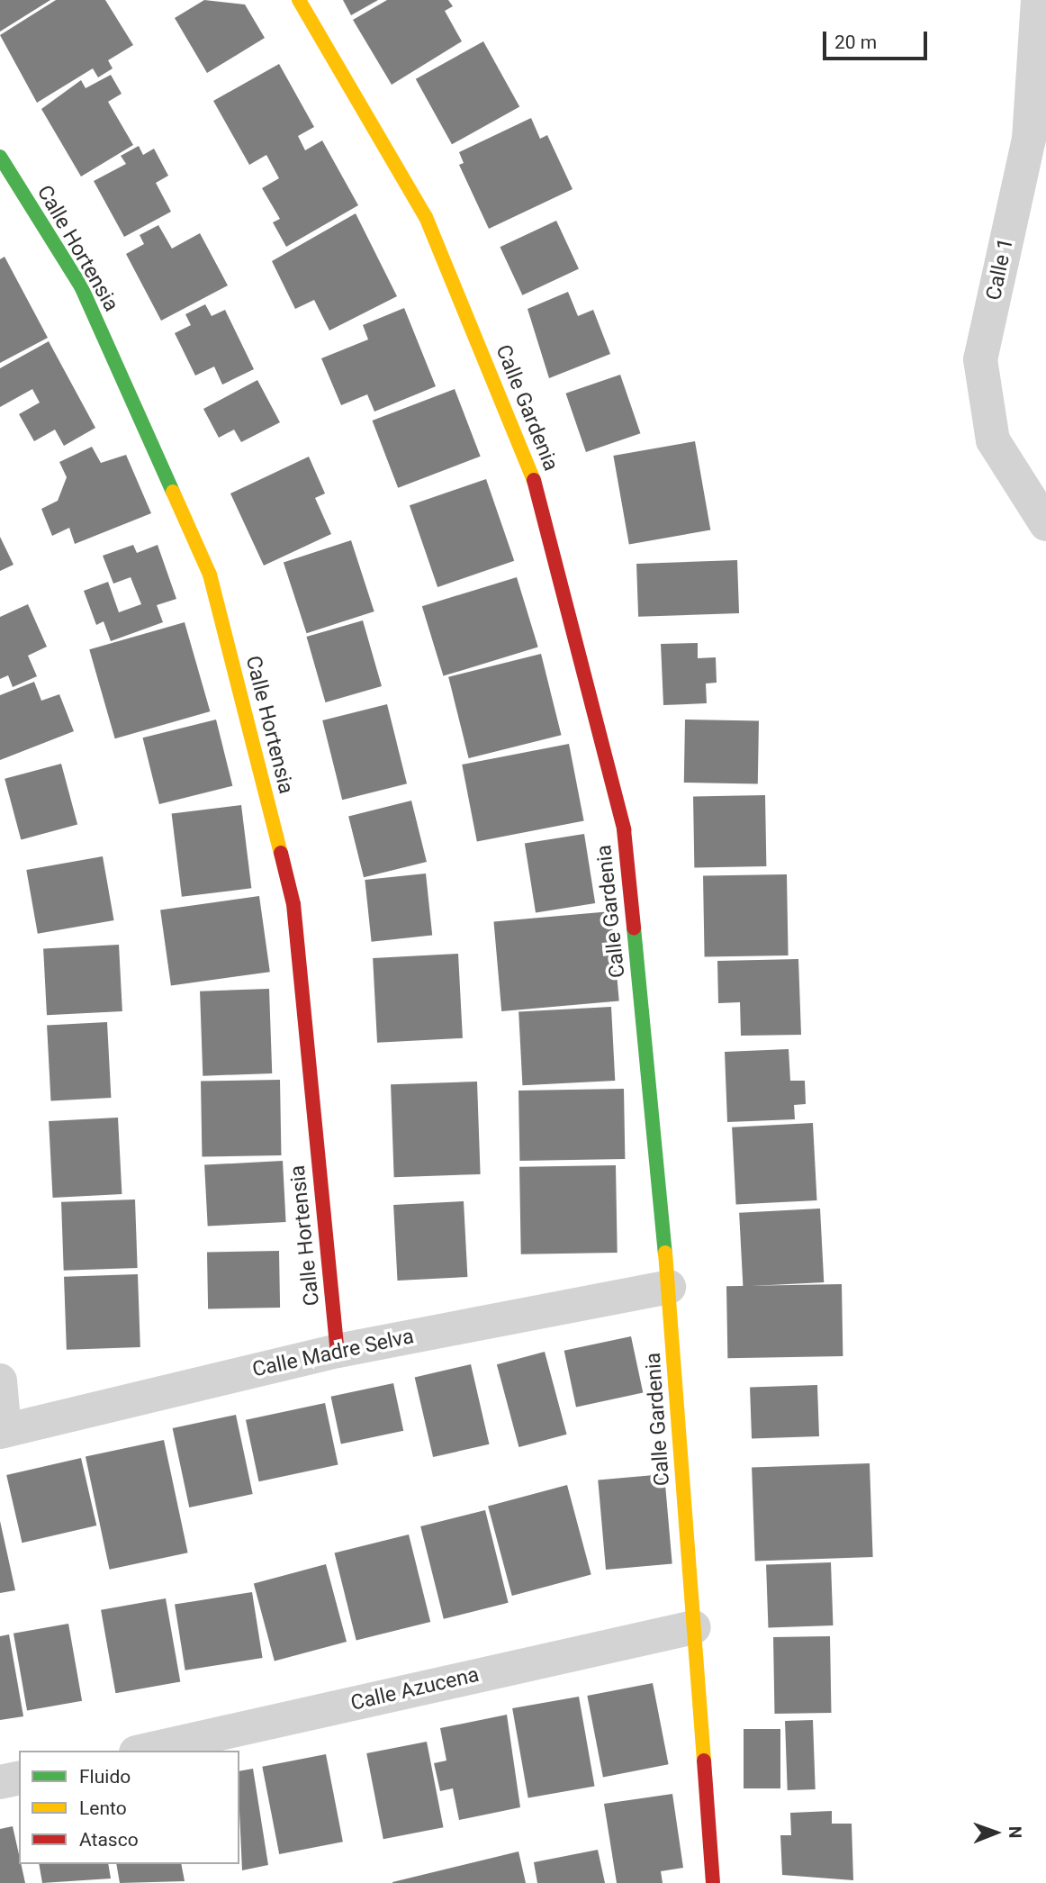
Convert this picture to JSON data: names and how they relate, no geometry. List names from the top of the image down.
{
  "streets": {
    "street": [
      "Calle Hortensia",
      "Calle 1",
      "Calle Gardenia",
      "Calle Madre Selva",
      "Calle Azucena"
    ]
  },
  "crossings": [
    ["Calle Hortensia", "Calle Madre Selva"],
    ["Calle Gardenia", "Calle Madre Selva"],
    ["Calle Gardenia", "Calle Azucena"]
  ],
  "legend": ["Fluido", "Lento", "Atasco"],
  "scale_bar": "20 m",
  "north": "right"
}
